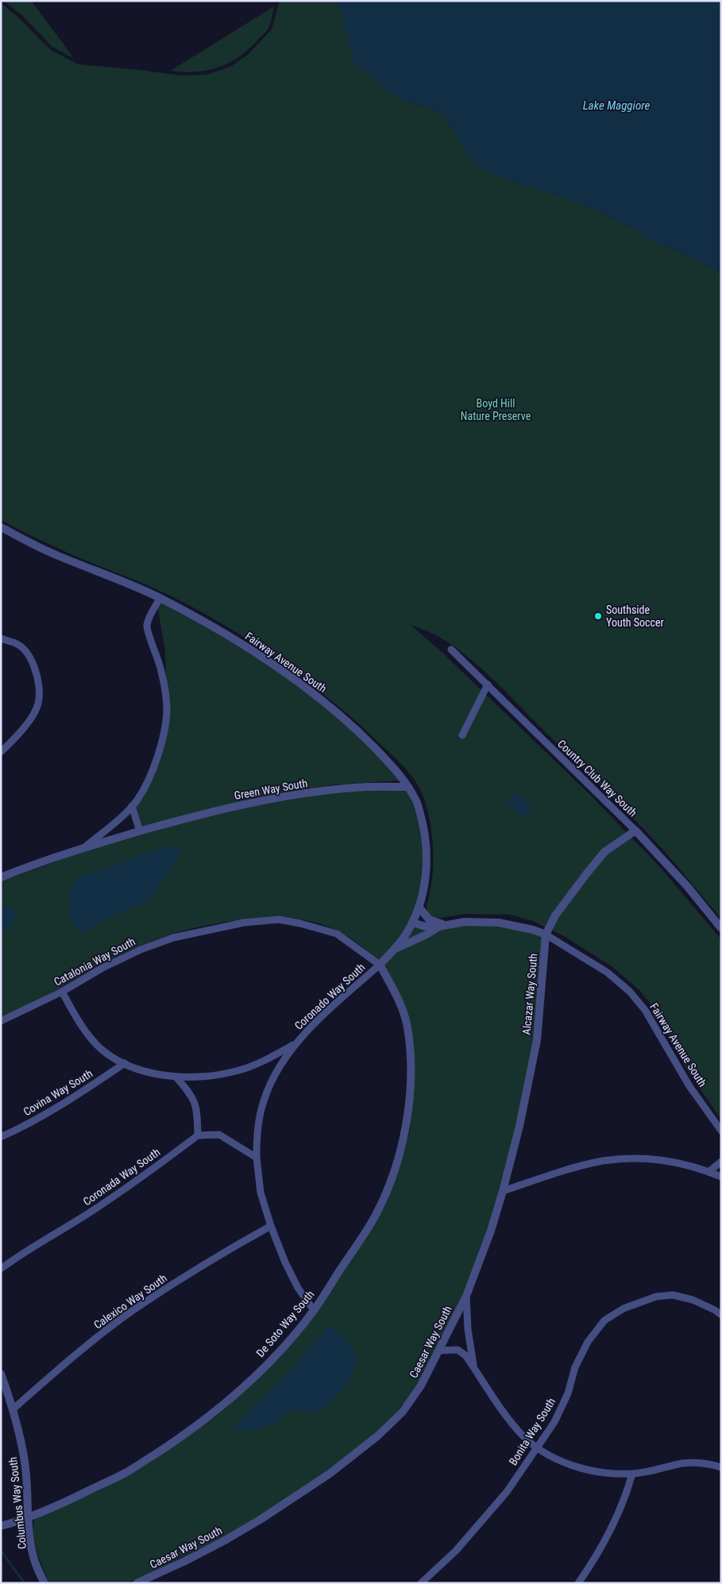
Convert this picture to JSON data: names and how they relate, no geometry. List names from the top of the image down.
{
  "streets": {
    "street": [
      "Fairway Avenue South",
      "Country Club Way South",
      "Green Way South",
      "Catalonia Way South",
      "Alcazar Way South",
      "Coronado Way South",
      "Covina Way South",
      "Coronada Way South",
      "Calexico Way South",
      "De Soto Way South",
      "Caesar Way South",
      "Bonita Way South",
      "Columbus Way South"
    ]
  },
  "crossings": [
    ["Fairway Avenue South", "Green Way South"],
    ["Fairway Avenue South", "Catalonia Way South"],
    ["Fairway Avenue South", "Alcazar Way South"],
    ["Fairway Avenue South", "Coronado Way South"],
    ["Fairway Avenue South", "De Soto Way South"],
    ["Country Club Way South", "Alcazar Way South"],
    ["Catalonia Way South", "Coronado Way South"],
    ["Catalonia Way South", "De Soto Way South"],
    ["Alcazar Way South", "Caesar Way South"],
    ["Coronado Way South", "De Soto Way South"],
    ["Calexico Way South", "Columbus Way South"],
    ["De Soto Way South", "Columbus Way South"]
  ],
  "water": ["Lake Maggiore"],
  "parks": ["Boyd Hill Nature Preserve"],
  "places": ["Southside Youth Soccer"]
}
